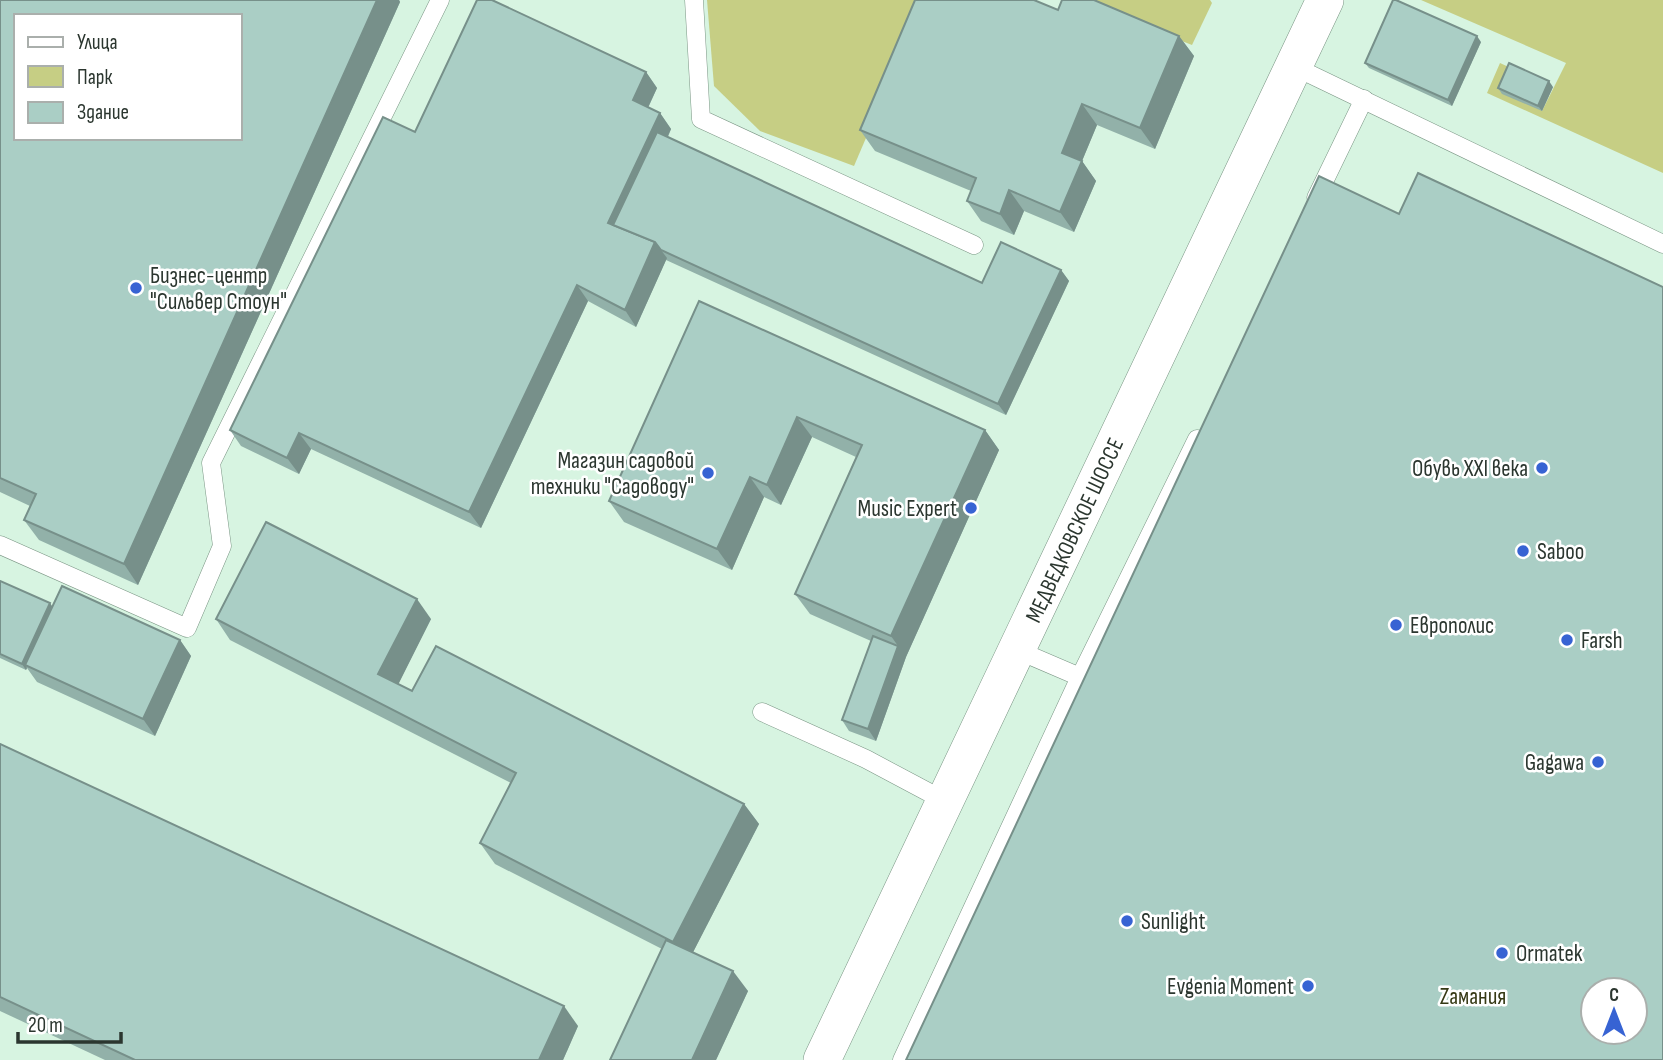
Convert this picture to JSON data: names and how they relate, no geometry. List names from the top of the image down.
{
  "streets": {
    "street": ["МЕДВЕДКОВСКОЕ ШОССЕ"]
  },
  "parks": ["Zамания"],
  "places": [
    "Бизнес-центр \"Сильвер Стоун\"",
    "Обувь XXI века",
    "Магазин садовой техники \"Садоводу\"",
    "Music Expert",
    "Saboo",
    "Европолис",
    "Farsh",
    "Gagawa",
    "Sunlight",
    "Ormatek",
    "Evgenia Moment"
  ],
  "legend": ["Улица", "Парк", "Здание"],
  "scale_bar": "20 m",
  "north": "top"
}
